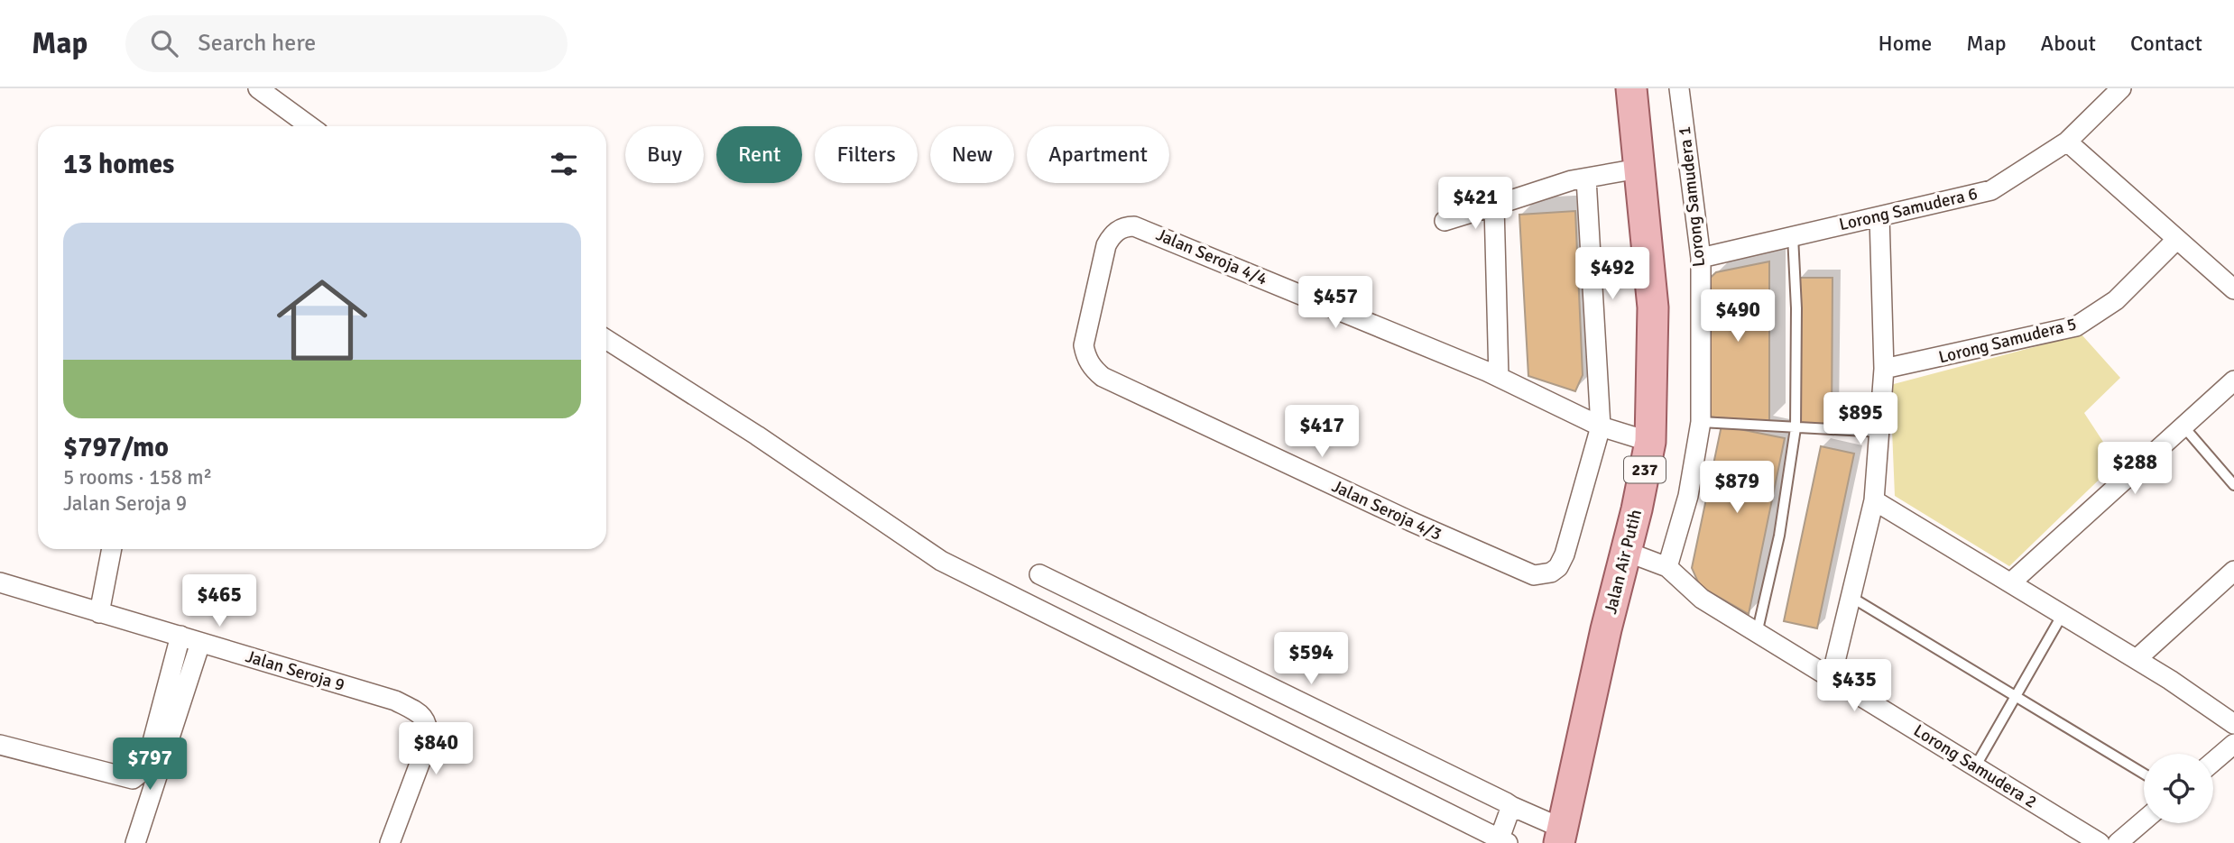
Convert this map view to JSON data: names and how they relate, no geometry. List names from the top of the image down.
{
  "streets": {
    "main road": ["237", "Jalan Air Putih"],
    "street": [
      "Lorong Samudera 1",
      "Lorong Samudera 6",
      "Jalan Seroja 4/4",
      "Lorong Samudera 5",
      "Jalan Seroja 4/3",
      "Jalan Seroja 9",
      "Lorong Samudera 2"
    ]
  },
  "crossings": [
    ["Lorong Samudera 1", "Lorong Samudera 6"],
    ["Lorong Samudera 1", "Lorong Samudera 2"],
    ["Jalan Seroja 4/4", "Jalan Seroja 4/3"],
    ["Jalan Seroja 4/4", "Jalan Air Putih"],
    ["Jalan Air Putih", "Lorong Samudera 2"]
  ],
  "page": {
    "header": "Map",
    "search": "Search here",
    "nav": [
      "Home",
      "Map",
      "About",
      "Contact"
    ],
    "chip": [
      "Buy",
      "Rent",
      "Filters",
      "New",
      "Apartment"
    ],
    "heading": "13 homes",
    "price": [
      "$421",
      "$492",
      "$457",
      "$490",
      "$895",
      "$417",
      "$288",
      "$879",
      "$465",
      "$594",
      "$435",
      "$840",
      "$797"
    ],
    "list": [
      {
        "name": "$797/mo",
        "note": "5 rooms · 158 m² · Jalan Seroja 9"
      }
    ]
  }
}
